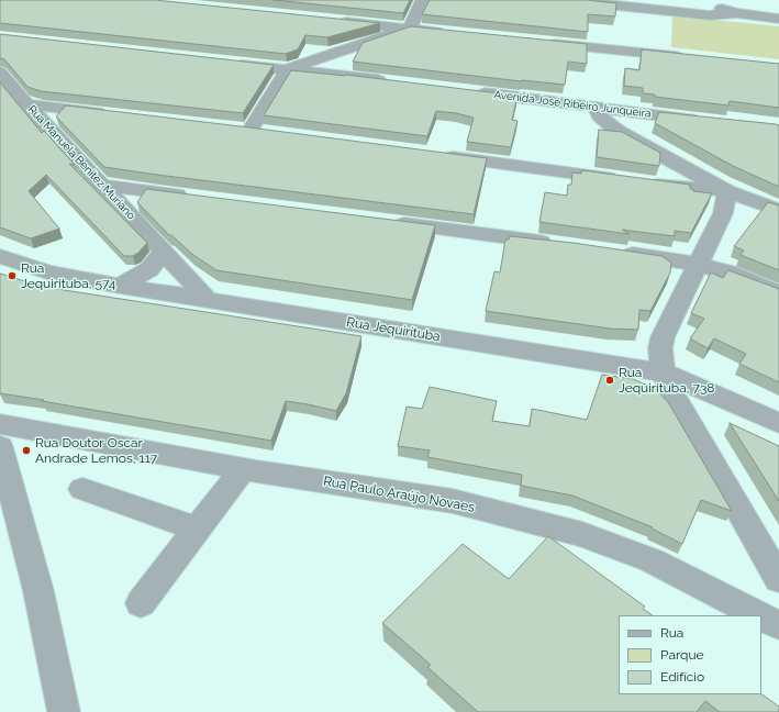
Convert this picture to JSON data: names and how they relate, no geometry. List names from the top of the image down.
{
  "streets": {
    "street": [
      "Avenida José Ribeiro Junqueira",
      "Rua Manuela Benitez Muriano",
      "Rua Jequirituba",
      "Rua Paulo Araújo Novaes"
    ]
  },
  "crossings": [
    ["Rua Manuela Benitez Muriano", "Rua Jequirituba"]
  ],
  "places": ["Rua Jequirituba, 574", "Rua Jequirituba, 738", "Rua Doutor Oscar Andrade Lemos, 117"],
  "legend": ["Rua", "Parque", "Edifício"]
}
